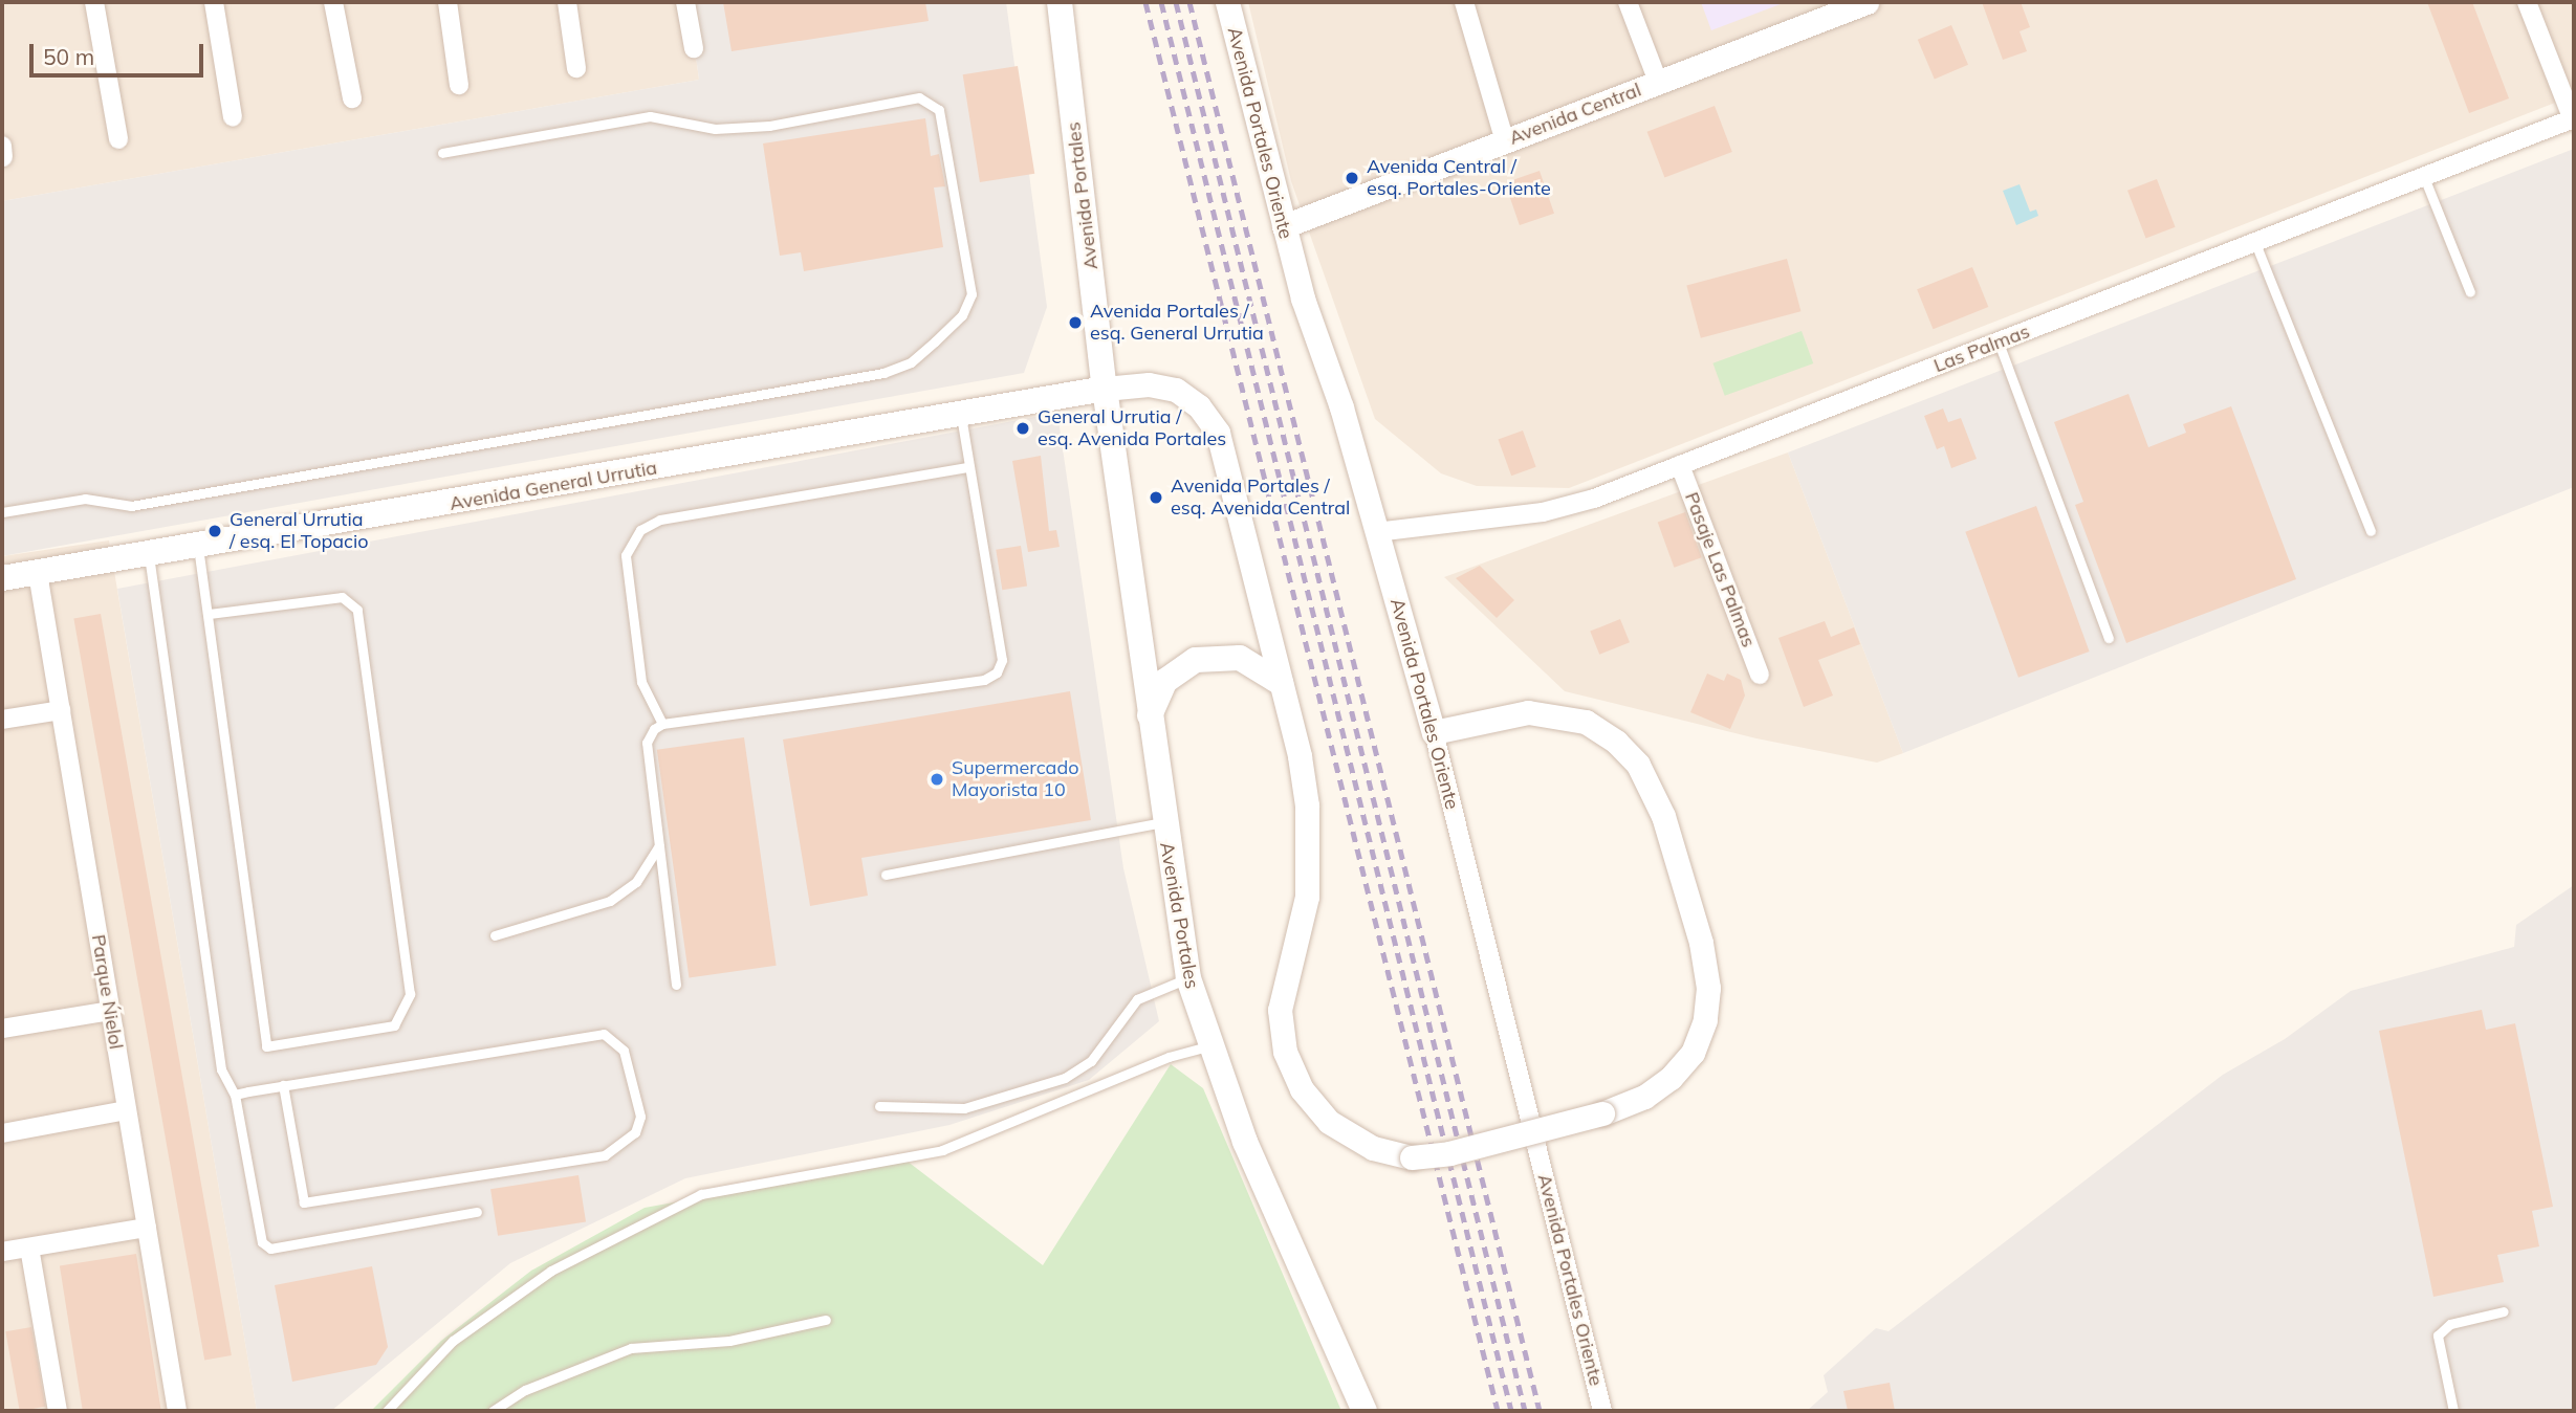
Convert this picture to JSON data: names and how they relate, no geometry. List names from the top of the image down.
{
  "streets": {
    "main road": ["Avenida Portales", "Avenida General Urrutia"],
    "street": [
      "Avenida Central",
      "Avenida Portales Oriente",
      "Las Palmas",
      "Pasaje Las Palmas",
      "Parque Ńielol"
    ]
  },
  "crossings": [
    ["Avenida Central", "Avenida Portales Oriente"],
    ["Avenida Portales Oriente", "Las Palmas"],
    ["Avenida Portales", "Avenida General Urrutia"],
    ["Las Palmas", "Pasaje Las Palmas"],
    ["Avenida General Urrutia", "Parque Ńielol"]
  ],
  "places": [
    "Avenida Central / esq. Portales-Oriente",
    "Avenida Portales / esq. General Urrutia",
    "General Urrutia / esq. Avenida Portales",
    "Avenida Portales / esq. Avenida Central",
    "General Urrutia / esq. El Topacio",
    "Supermercado Mayorista 10"
  ],
  "scale_bar": "50 m"
}
